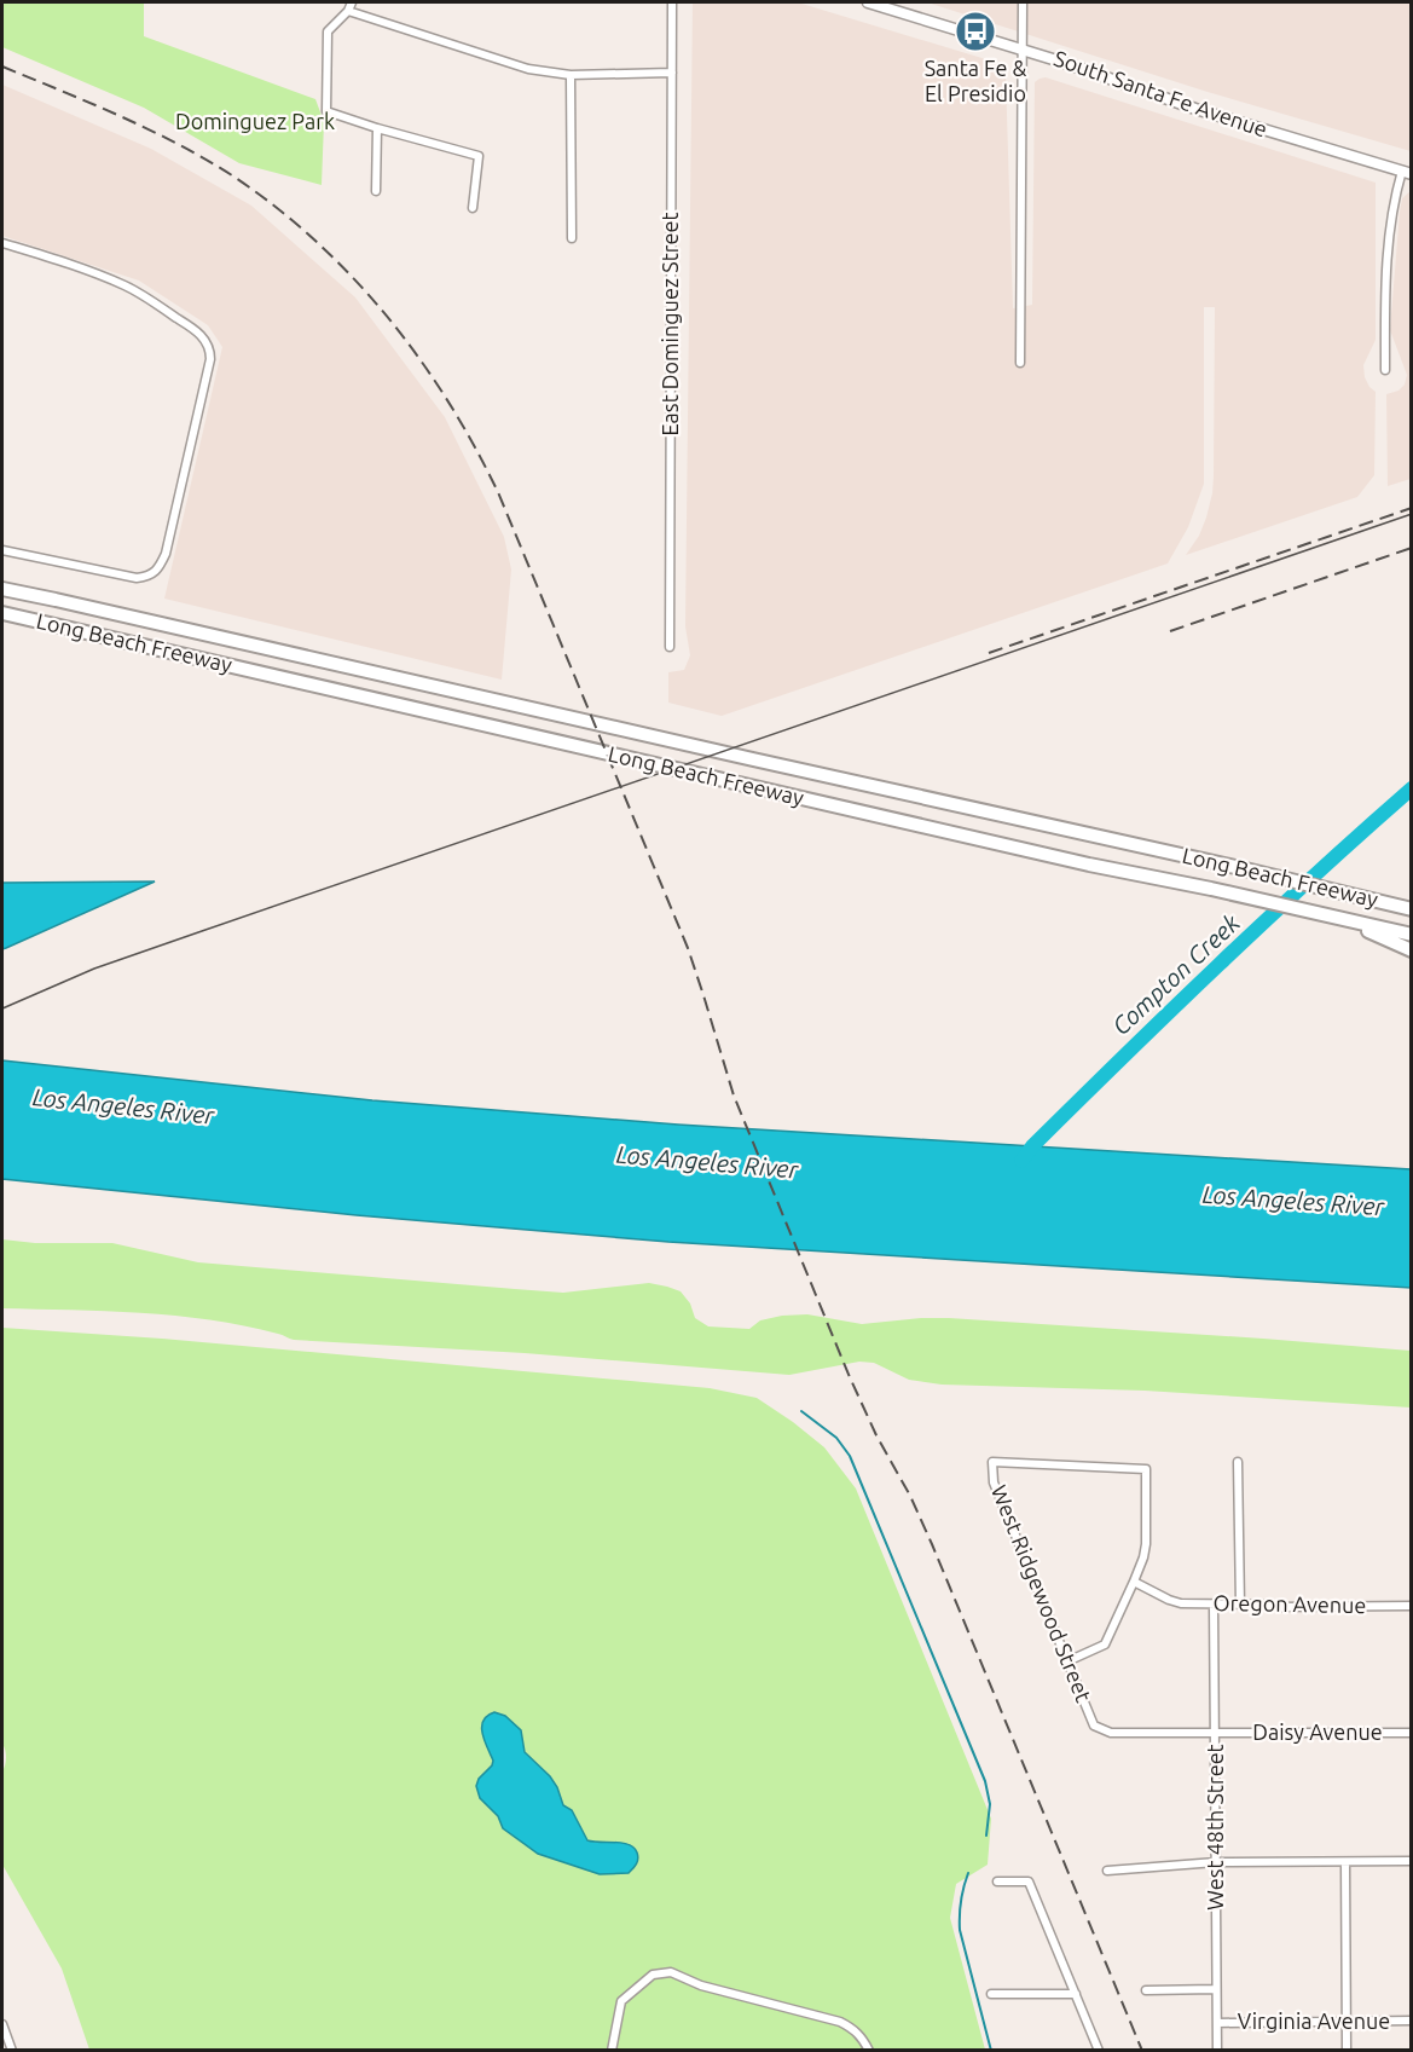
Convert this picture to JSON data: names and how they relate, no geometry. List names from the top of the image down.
{
  "streets": {
    "highway": ["Long Beach Freeway"],
    "main road": ["South Santa Fe Avenue"],
    "street": [
      "East Dominguez Street",
      "West Ridgewood Street",
      "Oregon Avenue",
      "Daisy Avenue",
      "West 48th Street",
      "Virginia Avenue"
    ]
  },
  "crossings": [
    ["West Ridgewood Street", "Oregon Avenue"],
    ["West Ridgewood Street", "Daisy Avenue"],
    ["Oregon Avenue", "West 48th Street"],
    ["Daisy Avenue", "West 48th Street"],
    ["West 48th Street", "Virginia Avenue"]
  ],
  "water": ["Compton Creek", "Los Angeles River"],
  "parks": ["Dominguez Park"],
  "places": {
    "bus stop": ["Santa Fe & El Presidio"]
  }
}
